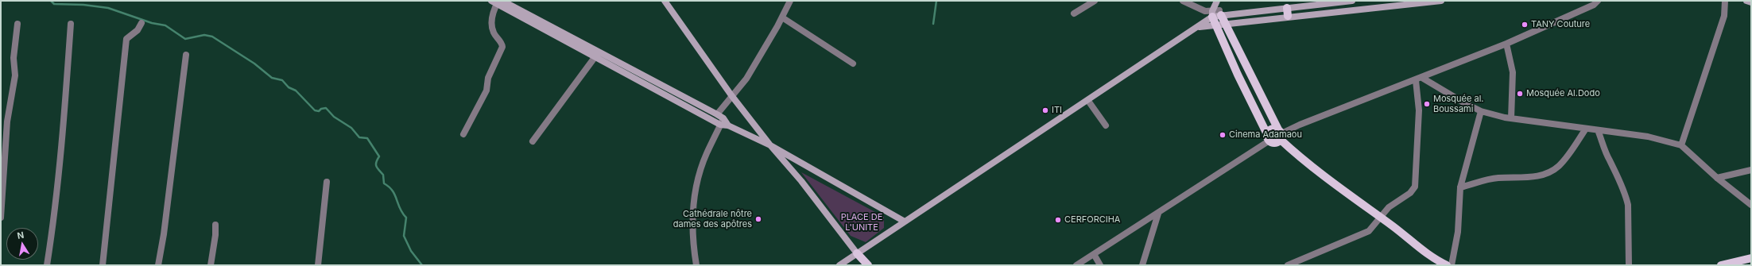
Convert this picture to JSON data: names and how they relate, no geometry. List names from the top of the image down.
{
  "parks": ["PLACE DE L'UNITE"],
  "places": [
    "TANY Couture",
    "Mosquée Al.Dodo",
    "Mosquée al. Boussami",
    "ITI",
    "Cinema Adamaou",
    "Cathédrale nôtre dames des apôtres",
    "CERFORCIHA"
  ],
  "north": "top"
}
